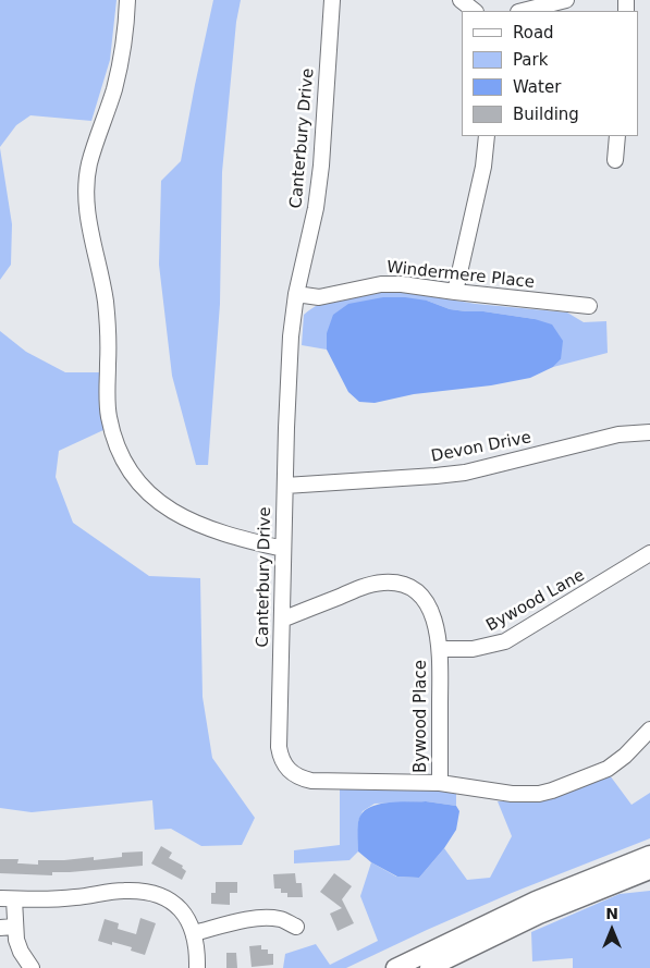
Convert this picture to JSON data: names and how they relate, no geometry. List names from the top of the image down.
{
  "streets": {
    "street": [
      "Canterbury Drive",
      "Windermere Place",
      "Devon Drive",
      "Bywood Lane",
      "Bywood Place"
    ]
  },
  "crossings": [
    ["Canterbury Drive", "Windermere Place"],
    ["Canterbury Drive", "Devon Drive"],
    ["Canterbury Drive", "Bywood Place"],
    ["Bywood Lane", "Bywood Place"]
  ],
  "legend": [
    "Road",
    "Park",
    "Water",
    "Building"
  ],
  "north": "top"
}
